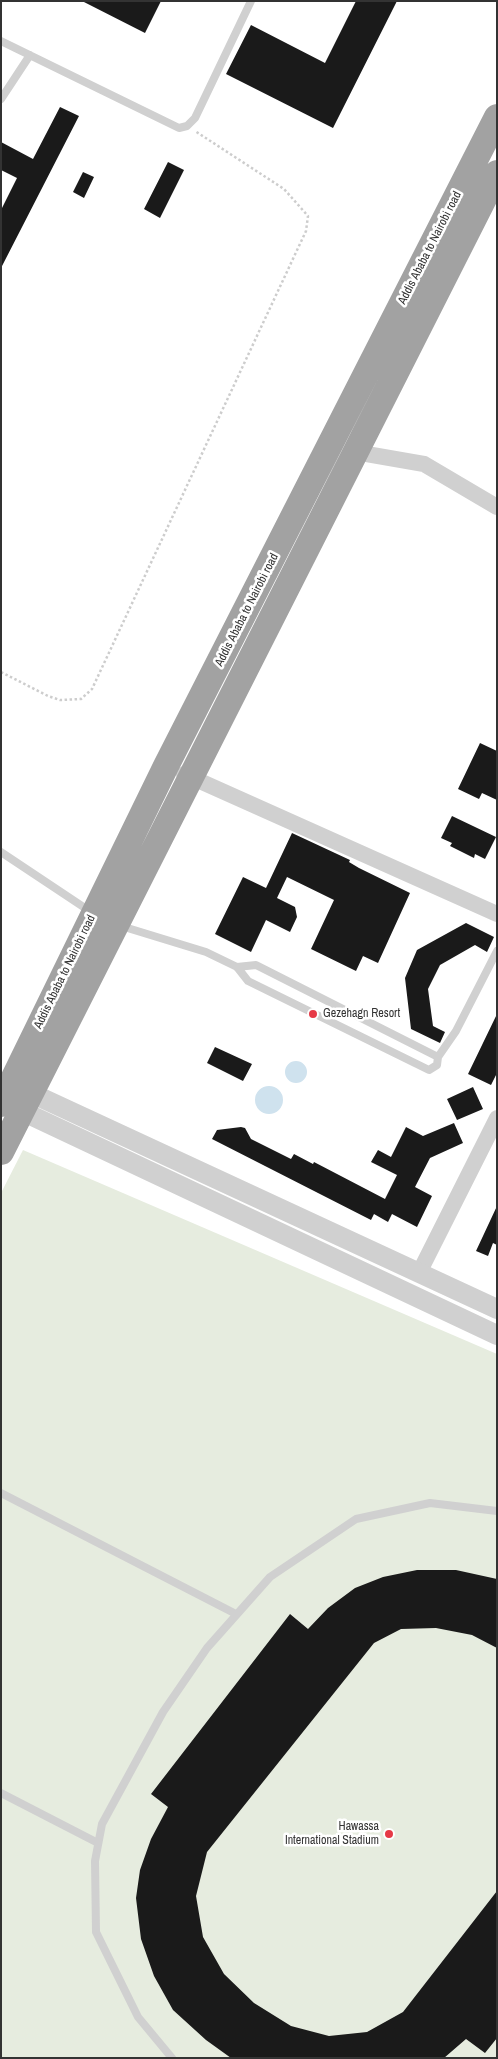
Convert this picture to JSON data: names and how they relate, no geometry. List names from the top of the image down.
{
  "streets": {
    "highway": ["Addis Ababa to Nairobi road"]
  },
  "places": ["Gezehagn Resort", "Hawassa International Stadium"]
}
